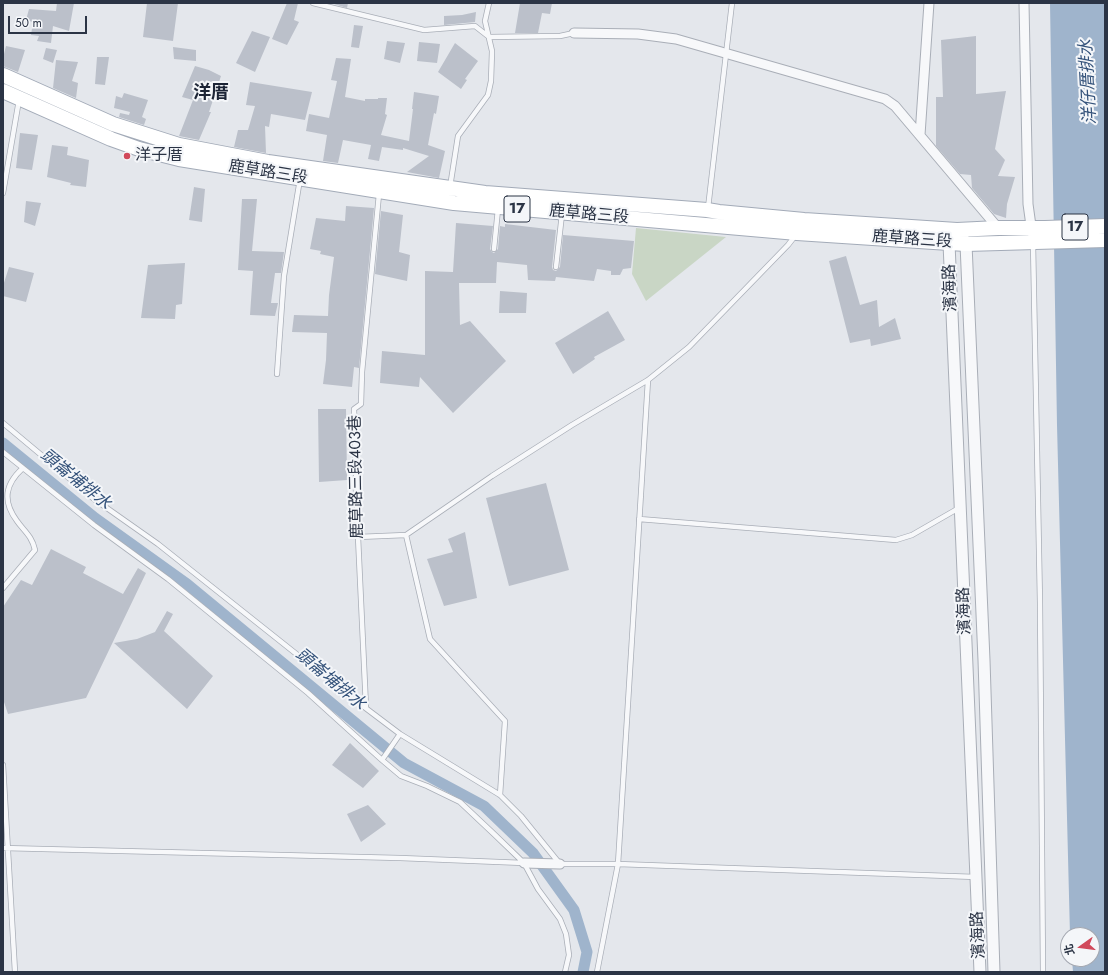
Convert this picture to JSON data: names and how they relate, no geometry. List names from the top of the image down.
{
  "streets": {
    "main road": ["鹿草路三段", "17"],
    "street": ["濱海路"],
    "lane": ["鹿草路三段403巷"]
  },
  "crossings": [
    ["鹿草路三段", "17"],
    ["鹿草路三段", "濱海路"],
    ["鹿草路三段", "鹿草路三段403巷"]
  ],
  "districts": ["洋厝"],
  "water": ["洋仔厝排水", "頭崙埔排水"],
  "places": ["洋子厝"],
  "scale_bar": "50 m",
  "north": "left"
}
